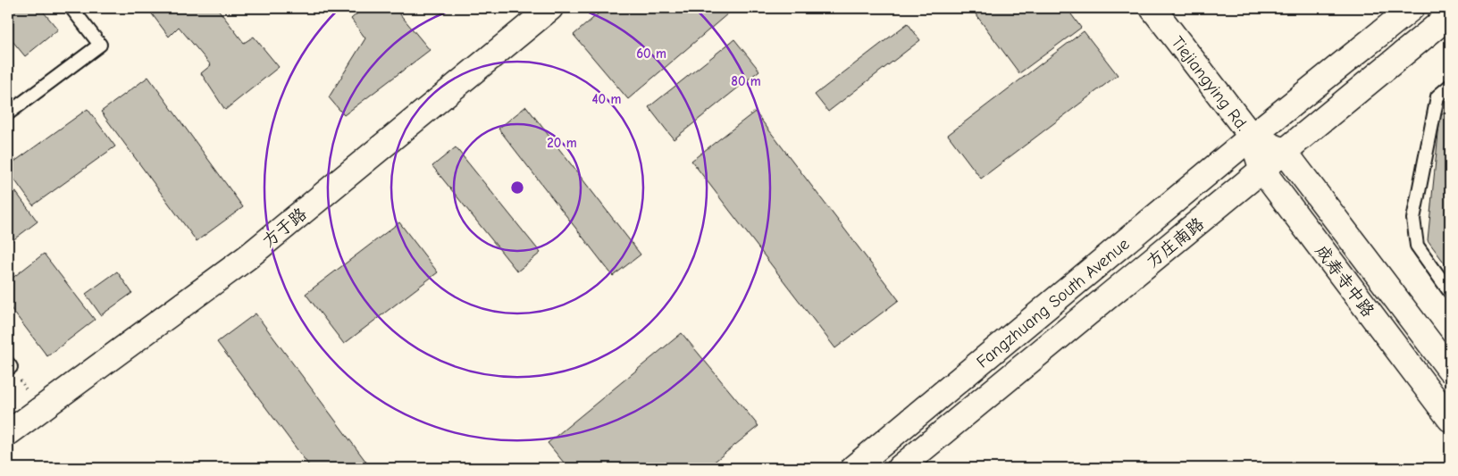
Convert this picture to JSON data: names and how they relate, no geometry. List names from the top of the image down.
{
  "streets": {
    "street": [
      "Tiejiangying Rd.",
      "方于路",
      "方庄南路",
      "成寿寺中路",
      "Fangzhuang South Avenue"
    ]
  },
  "crossings": [
    ["Tiejiangying Rd.", "成寿寺中路"],
    ["Tiejiangying Rd.", "Fangzhuang South Avenue"],
    ["方庄南路", "成寿寺中路"],
    ["成寿寺中路", "Fangzhuang South Avenue"]
  ],
  "rings": [
    "60 m",
    "80 m",
    "40 m",
    "20 m"
  ]
}
